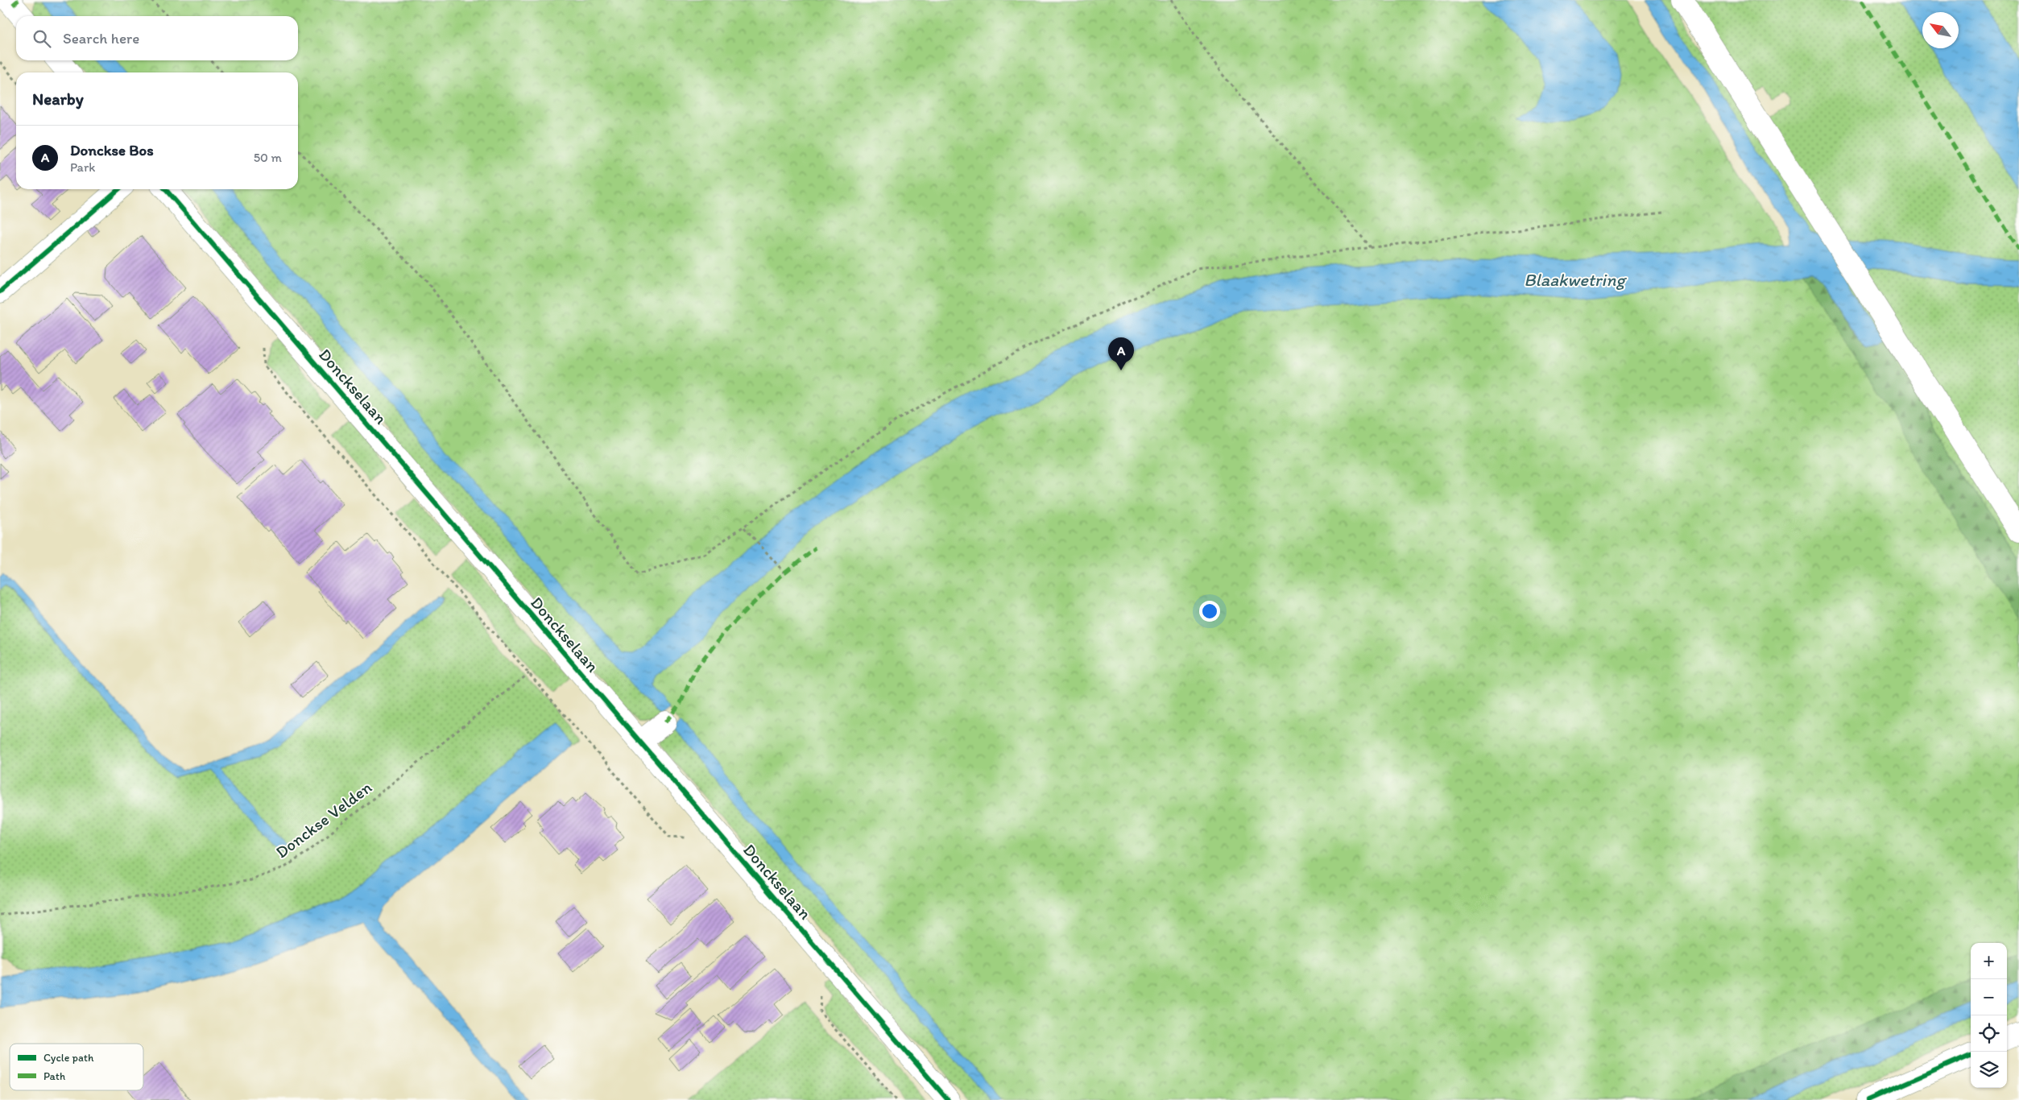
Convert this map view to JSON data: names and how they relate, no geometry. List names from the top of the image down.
{
  "streets": {
    "street": ["Donckselaan"],
    "path": ["Donckse Velden"]
  },
  "water": ["Blaakwetring"],
  "legend": ["Cycle path", "Path"],
  "north": "top left",
  "page": {
    "search": "Search here",
    "heading": "Nearby",
    "list": [
      {
        "mark": "A",
        "name": "Donckse Bos",
        "note": "Park",
        "value": "50 m"
      }
    ],
    "pins": "A",
    "map_buttons": ["+", "−"]
  }
}
